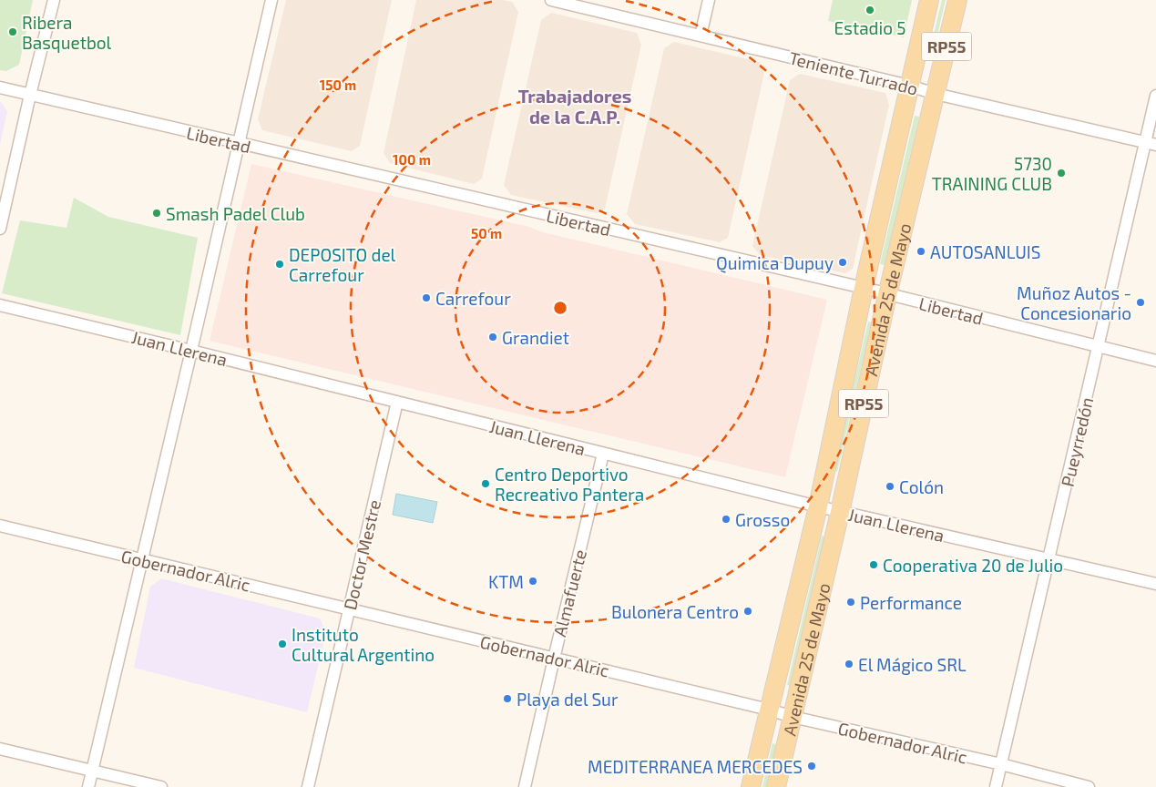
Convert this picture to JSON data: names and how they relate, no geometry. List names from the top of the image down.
{
  "streets": {
    "main road": ["RP55", "Avenida 25 de Mayo"],
    "street": [
      "Teniente Turrado",
      "Libertad",
      "Juan Llerena",
      "Pueyrredón",
      "Doctor Mestre",
      "Gobernador Alric",
      "Almafuerte"
    ]
  },
  "crossings": [
    ["Teniente Turrado", "Avenida 25 de Mayo"],
    ["Teniente Turrado", "Pueyrredón"],
    ["Libertad", "Avenida 25 de Mayo"],
    ["Libertad", "Pueyrredón"],
    ["Avenida 25 de Mayo", "Juan Llerena"],
    ["Avenida 25 de Mayo", "Gobernador Alric"],
    ["Juan Llerena", "Pueyrredón"],
    ["Juan Llerena", "Doctor Mestre"],
    ["Juan Llerena", "Almafuerte"],
    ["Pueyrredón", "Gobernador Alric"],
    ["Doctor Mestre", "Gobernador Alric"],
    ["Gobernador Alric", "Almafuerte"]
  ],
  "districts": ["Trabajadores de la C.A.P."],
  "places": [
    "Estadio 5",
    "Ribera Basquetbol",
    "5730 TRAINING CLUB",
    "Smash Padel Club",
    "AUTOSANLUIS",
    "Quimica Dupuy",
    "DEPOSITO del Carrefour",
    "Carrefour",
    "Muñoz Autos - Concesionario",
    "Grandiet",
    "Centro Deportivo Recreativo Pantera",
    "Colón",
    "Grosso",
    "Cooperativa 20 de Julio",
    "KTM",
    "Performance",
    "Bulonera Centro",
    "Instituto Cultural Argentino",
    "El Mágico SRL",
    "Playa del Sur",
    "MEDITERRANEA MERCEDES"
  ],
  "rings": ["150 m", "100 m", "50 m"]
}
